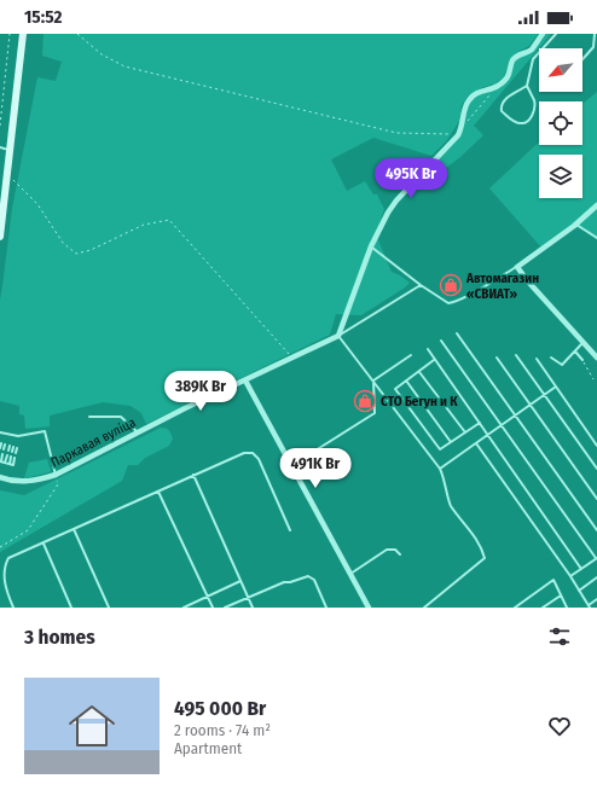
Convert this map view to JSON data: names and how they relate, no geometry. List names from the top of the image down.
{
  "streets": {
    "street": ["Паркавая вуліца"]
  },
  "places": {
    "shop": ["Автомагазин «СВИАТ»", "СТО Бегун и К"]
  },
  "north": "bottom left",
  "page": {
    "status": "15:52",
    "price": ["495K Br", "389K Br", "491K Br"],
    "heading": "3 homes",
    "list": [
      {
        "name": "495 000 Br",
        "note": "2 rooms · 74 m² · Apartment"
      }
    ]
  }
}
